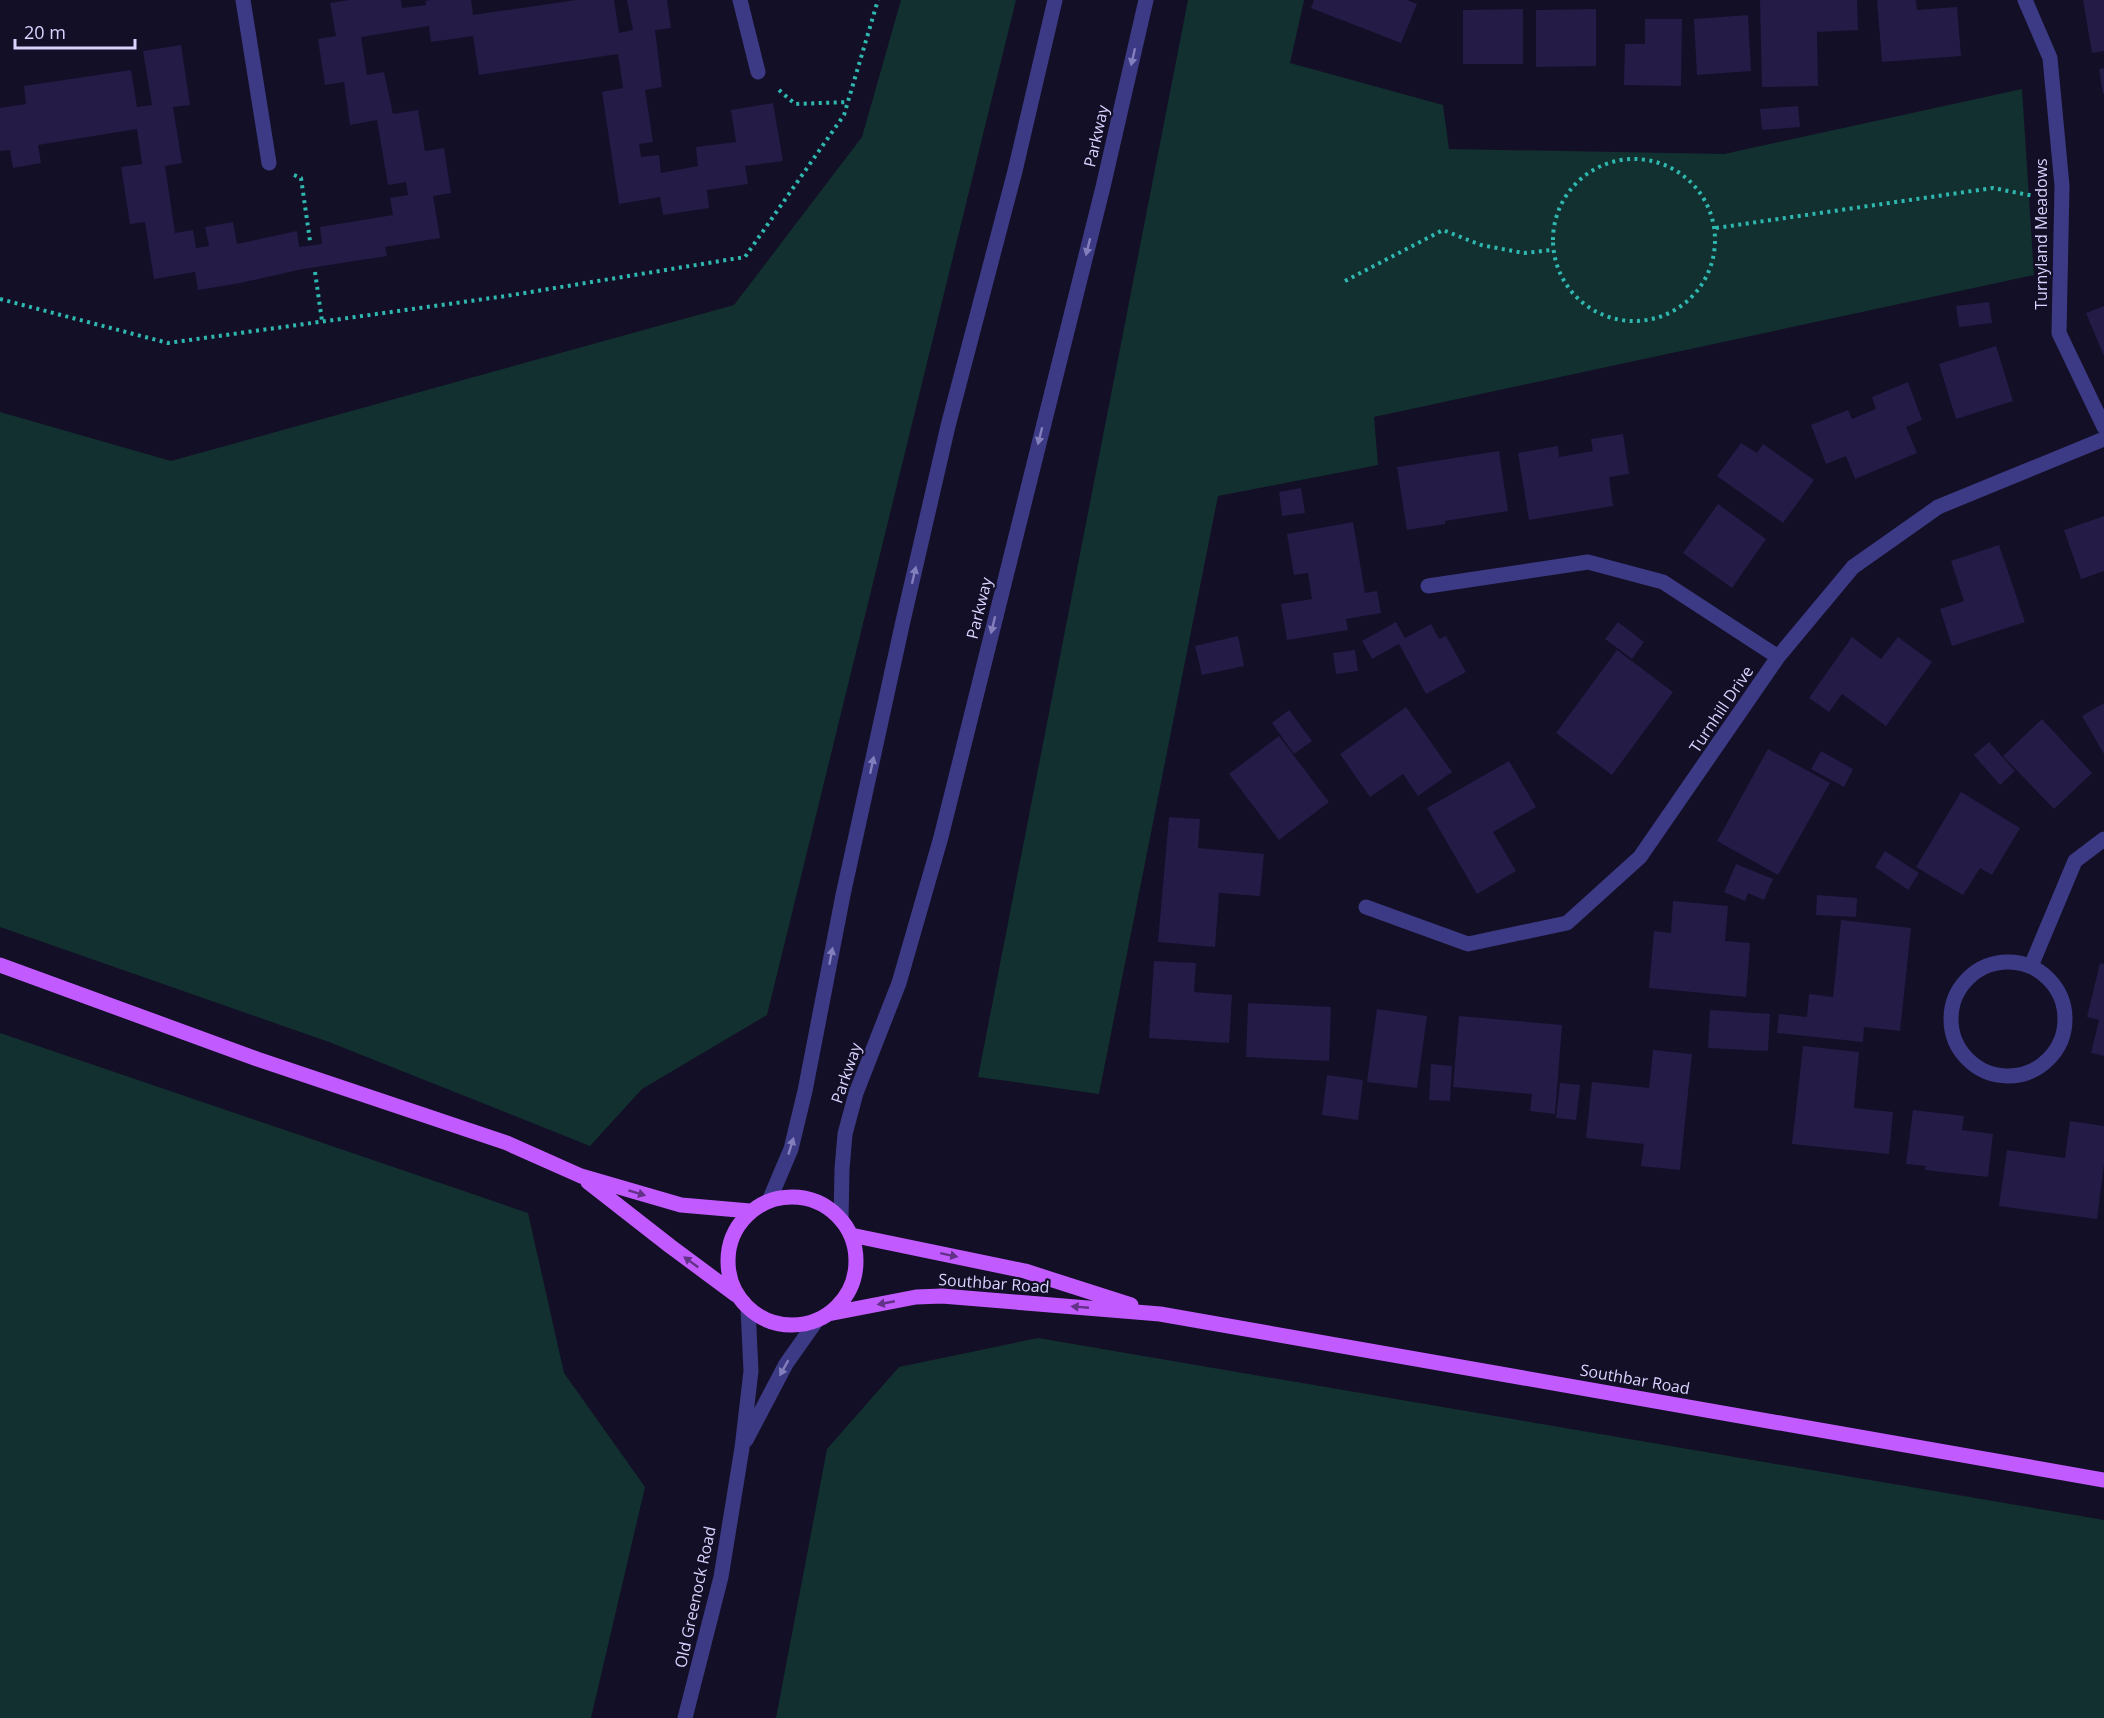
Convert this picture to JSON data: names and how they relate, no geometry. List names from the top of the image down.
{
  "streets": {
    "main road": ["Southbar Road"],
    "street": [
      "Parkway",
      "Turnyland Meadows",
      "Turnhill Drive",
      "Old Greenock Road"
    ]
  },
  "crossings": [
    ["Parkway", "Southbar Road"],
    ["Parkway", "Old Greenock Road"],
    ["Southbar Road", "Old Greenock Road"]
  ],
  "scale_bar": "20 m"
}
